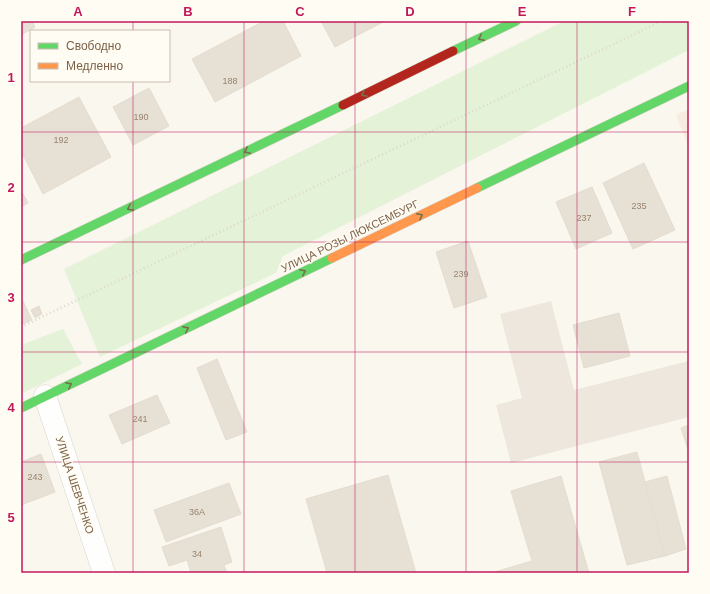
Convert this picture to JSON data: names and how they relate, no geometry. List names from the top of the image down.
{
  "streets": {
    "main road": ["УЛИЦА РОЗЫ ЛЮКСЕМБУРГ"],
    "street": ["УЛИЦА ШЕВЧЕНКО"]
  },
  "crossings": [
    ["УЛИЦА РОЗЫ ЛЮКСЕМБУРГ", "УЛИЦА ШЕВЧЕНКО"]
  ],
  "one_way": ["УЛИЦА РОЗЫ ЛЮКСЕМБУРГ"],
  "house_numbers": [
    "188",
    "190",
    "192",
    "235",
    "237",
    "239",
    "241",
    "243",
    "36А",
    "34"
  ],
  "legend": ["Свободно", "Медленно"],
  "grid": {
    "columns": [
      "A",
      "B",
      "C",
      "D",
      "E",
      "F"
    ],
    "rows": [
      "1",
      "2",
      "3",
      "4",
      "5"
    ]
  }
}
